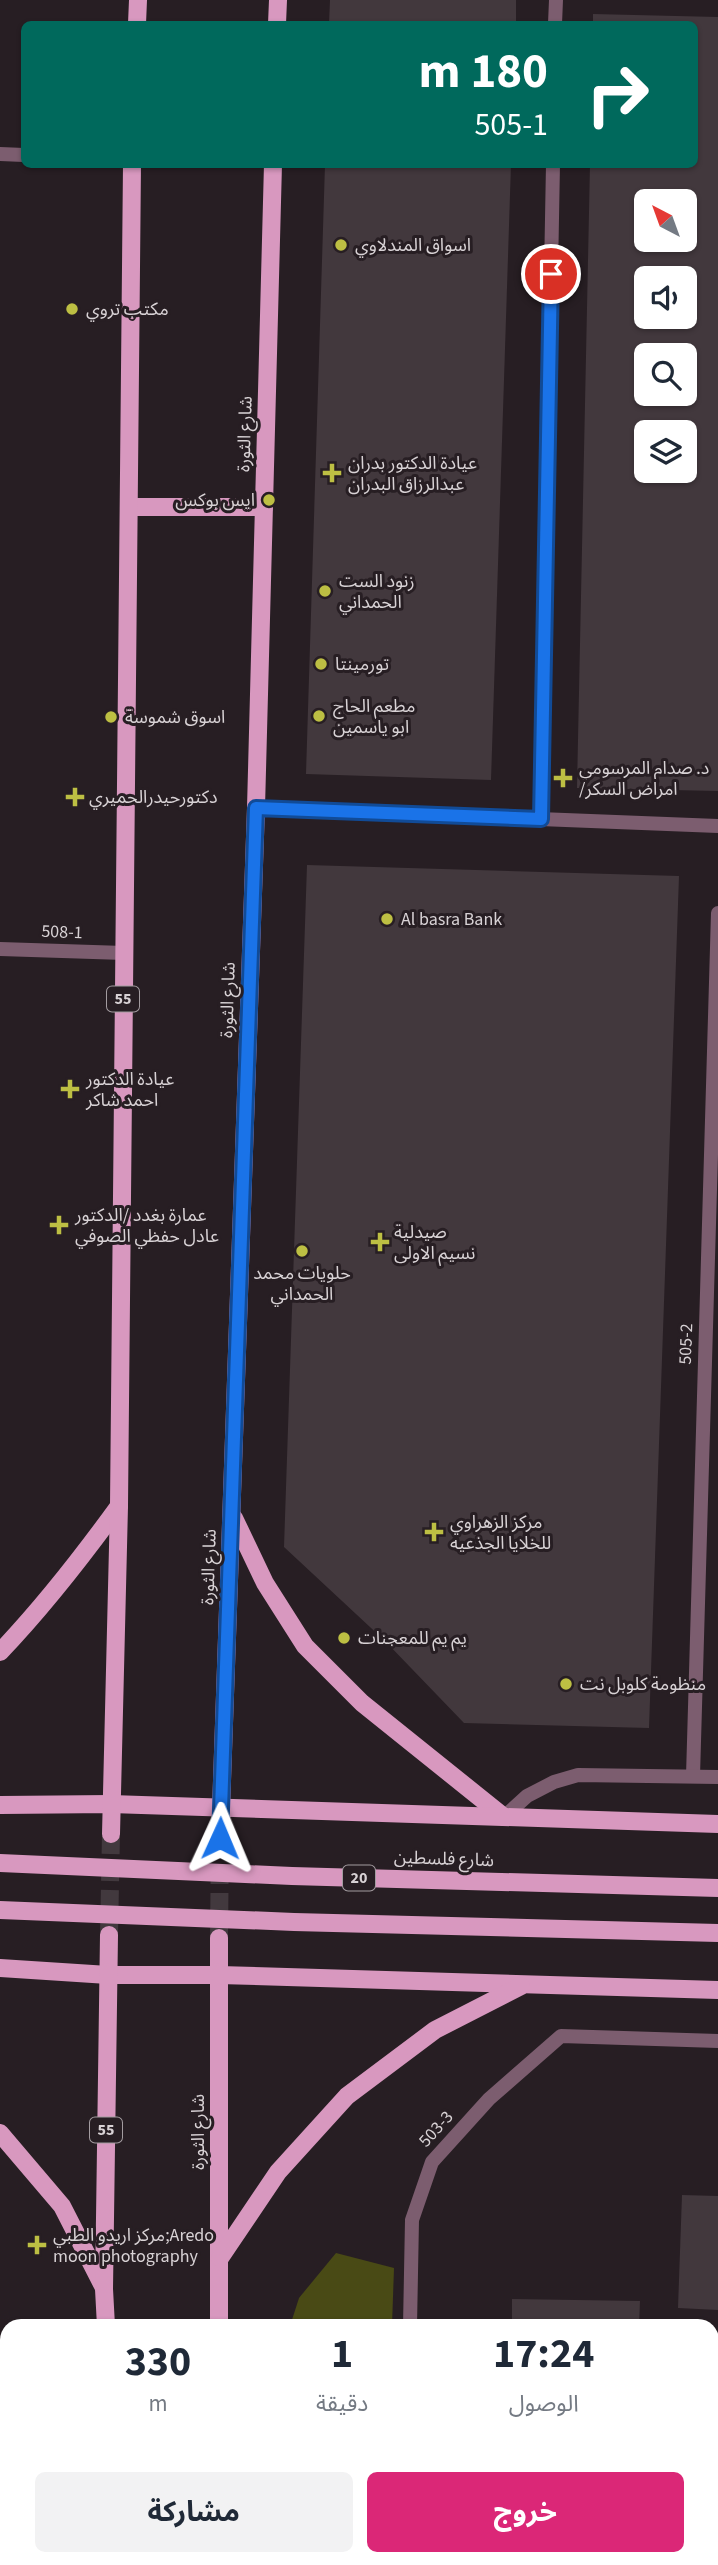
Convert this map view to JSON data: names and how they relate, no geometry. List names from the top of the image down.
{
  "streets": {
    "main road": [
      "شارع الثورة",
      "55",
      "شارع فلسطين",
      "20"
    ],
    "street": ["508-1", "505-2", "503-3"]
  },
  "crossings": [
    ["508-1", "55"]
  ],
  "places": {
    "other": [
      "اسواق المندلاوي",
      "مكتب تروي",
      "ايس بوكس",
      "زنود الست الحمداني",
      "تورمينتا",
      "مطعم الحاج ابو ياسمين",
      "اسوق شموسة",
      "Al basra Bank",
      "حلويات محمد الحمداني",
      "يم يم للمعجنات",
      "منظومة كلوبل نت"
    ],
    "health": [
      "عيادة الدكتور بدران عبدالرزاق البدران",
      "د. صدام المرسومي /امراض السكر",
      "دكتورحيدرالحميري",
      "عيادة الدكتور احمد شاكر",
      "عمارة بغدد /الدكتور عادل حفظي الصوفي",
      "صيدلية نسيم الاولى",
      "مركز الزهراوي للخلايا الجذعيه",
      "مركز اريدو الطبي;Aredo moon photography"
    ]
  },
  "north": "top left",
  "page": {
    "turn": ["180 m", "505-1"],
    "eta": [
      "17:24",
      "الوصول",
      "1",
      "دقيقة",
      "330",
      "m"
    ],
    "buttons": ["خروج", "مشاركة"]
  }
}
